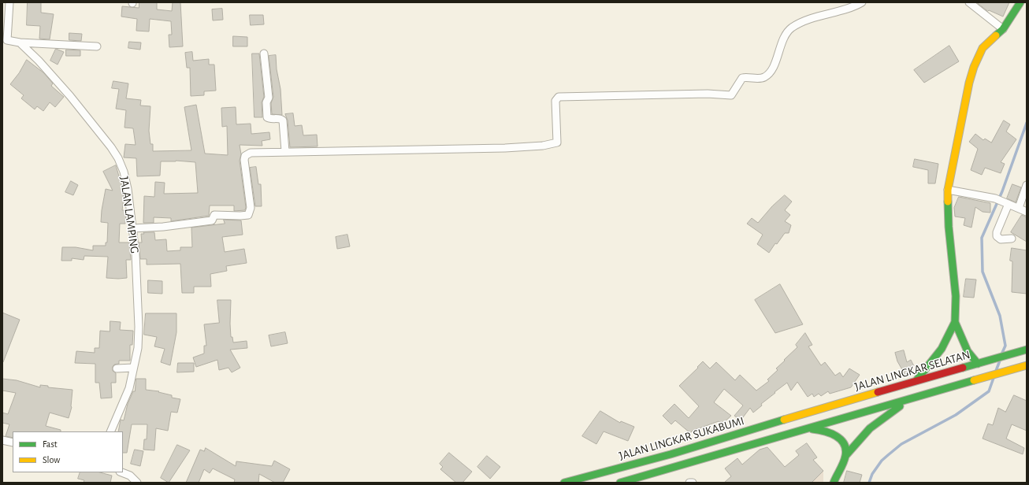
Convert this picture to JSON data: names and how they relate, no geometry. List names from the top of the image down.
{
  "streets": {
    "main road": ["JALAN LINGKAR SELATAN", "JALAN LINGKAR SUKABUMI"],
    "street": ["JALAN LAMPING"]
  },
  "crossings": [
    ["JALAN LINGKAR SELATAN", "JALAN LINGKAR SUKABUMI"]
  ],
  "legend": ["Fast", "Slow"]
}
